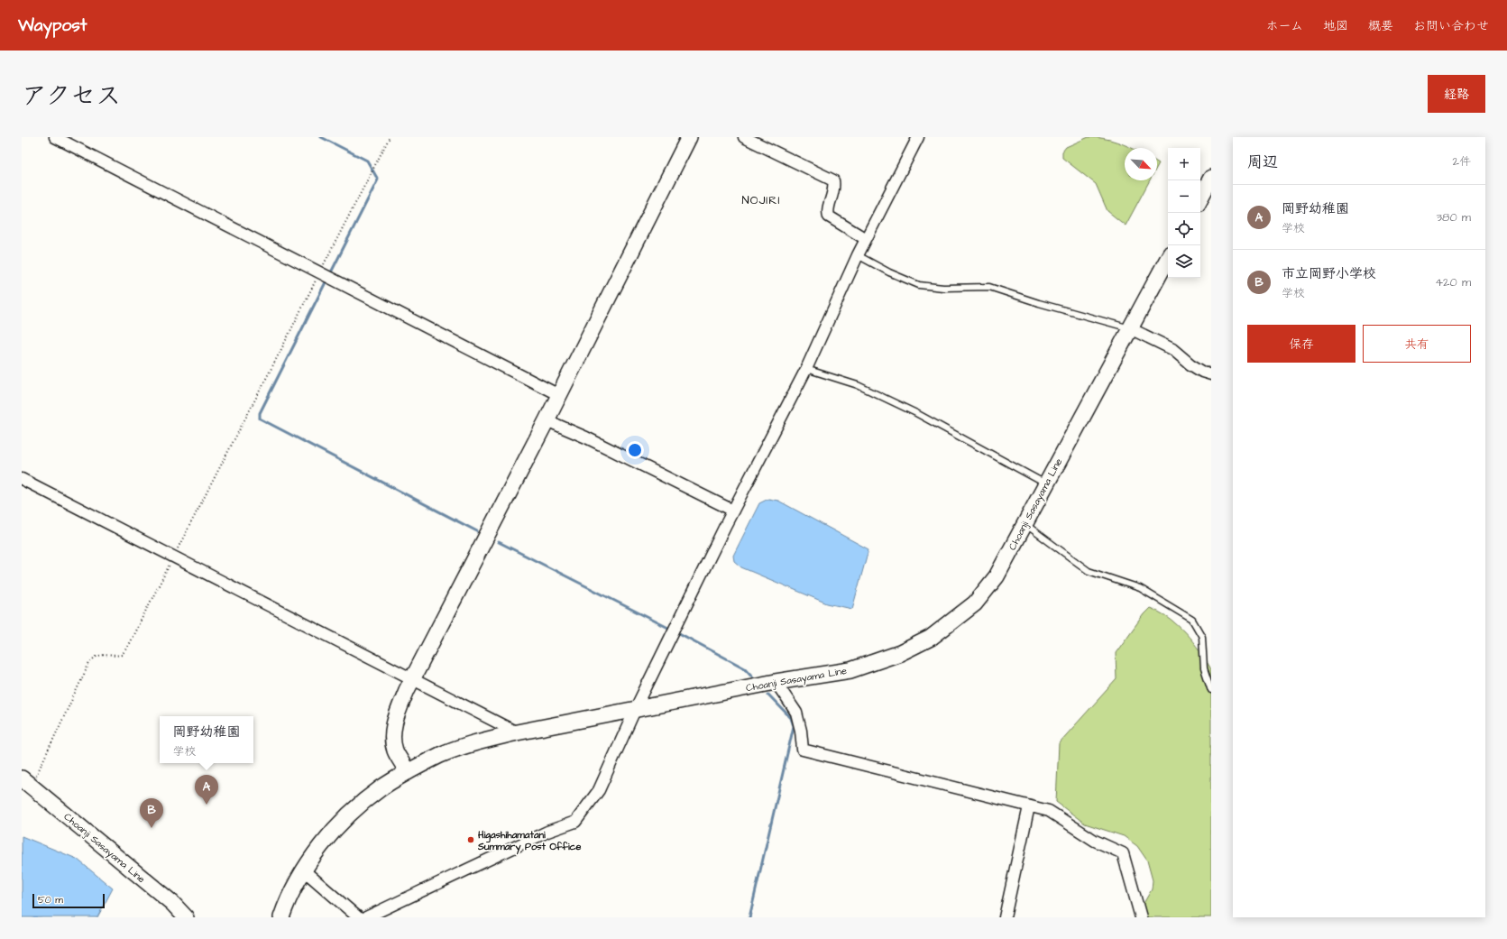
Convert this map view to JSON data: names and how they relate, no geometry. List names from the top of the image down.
{
  "streets": {
    "main road": ["Choanji Sasayama Line"]
  },
  "districts": ["NOJIRI"],
  "places": ["Higashihamatani Summary Post Office"],
  "scale_bar": "50 m",
  "north": "bottom right",
  "page": {
    "header": "Waypost",
    "nav": [
      "ホーム",
      "地図",
      "概要",
      "お問い合わせ"
    ],
    "title": "アクセス",
    "buttons": [
      "経路",
      ["保存", "共有"]
    ],
    "heading": ["周辺", "2件"],
    "map_buttons": ["+", "−"],
    "list": [
      {
        "mark": "A",
        "name": "岡野幼稚園",
        "note": "学校",
        "value": "380 m"
      },
      {
        "mark": "B",
        "name": "市立岡野小学校",
        "note": "学校",
        "value": "420 m"
      }
    ],
    "popup": ["岡野幼稚園", "学校"],
    "pins": ["A", "B"],
    "scale": "50 m"
  }
}
